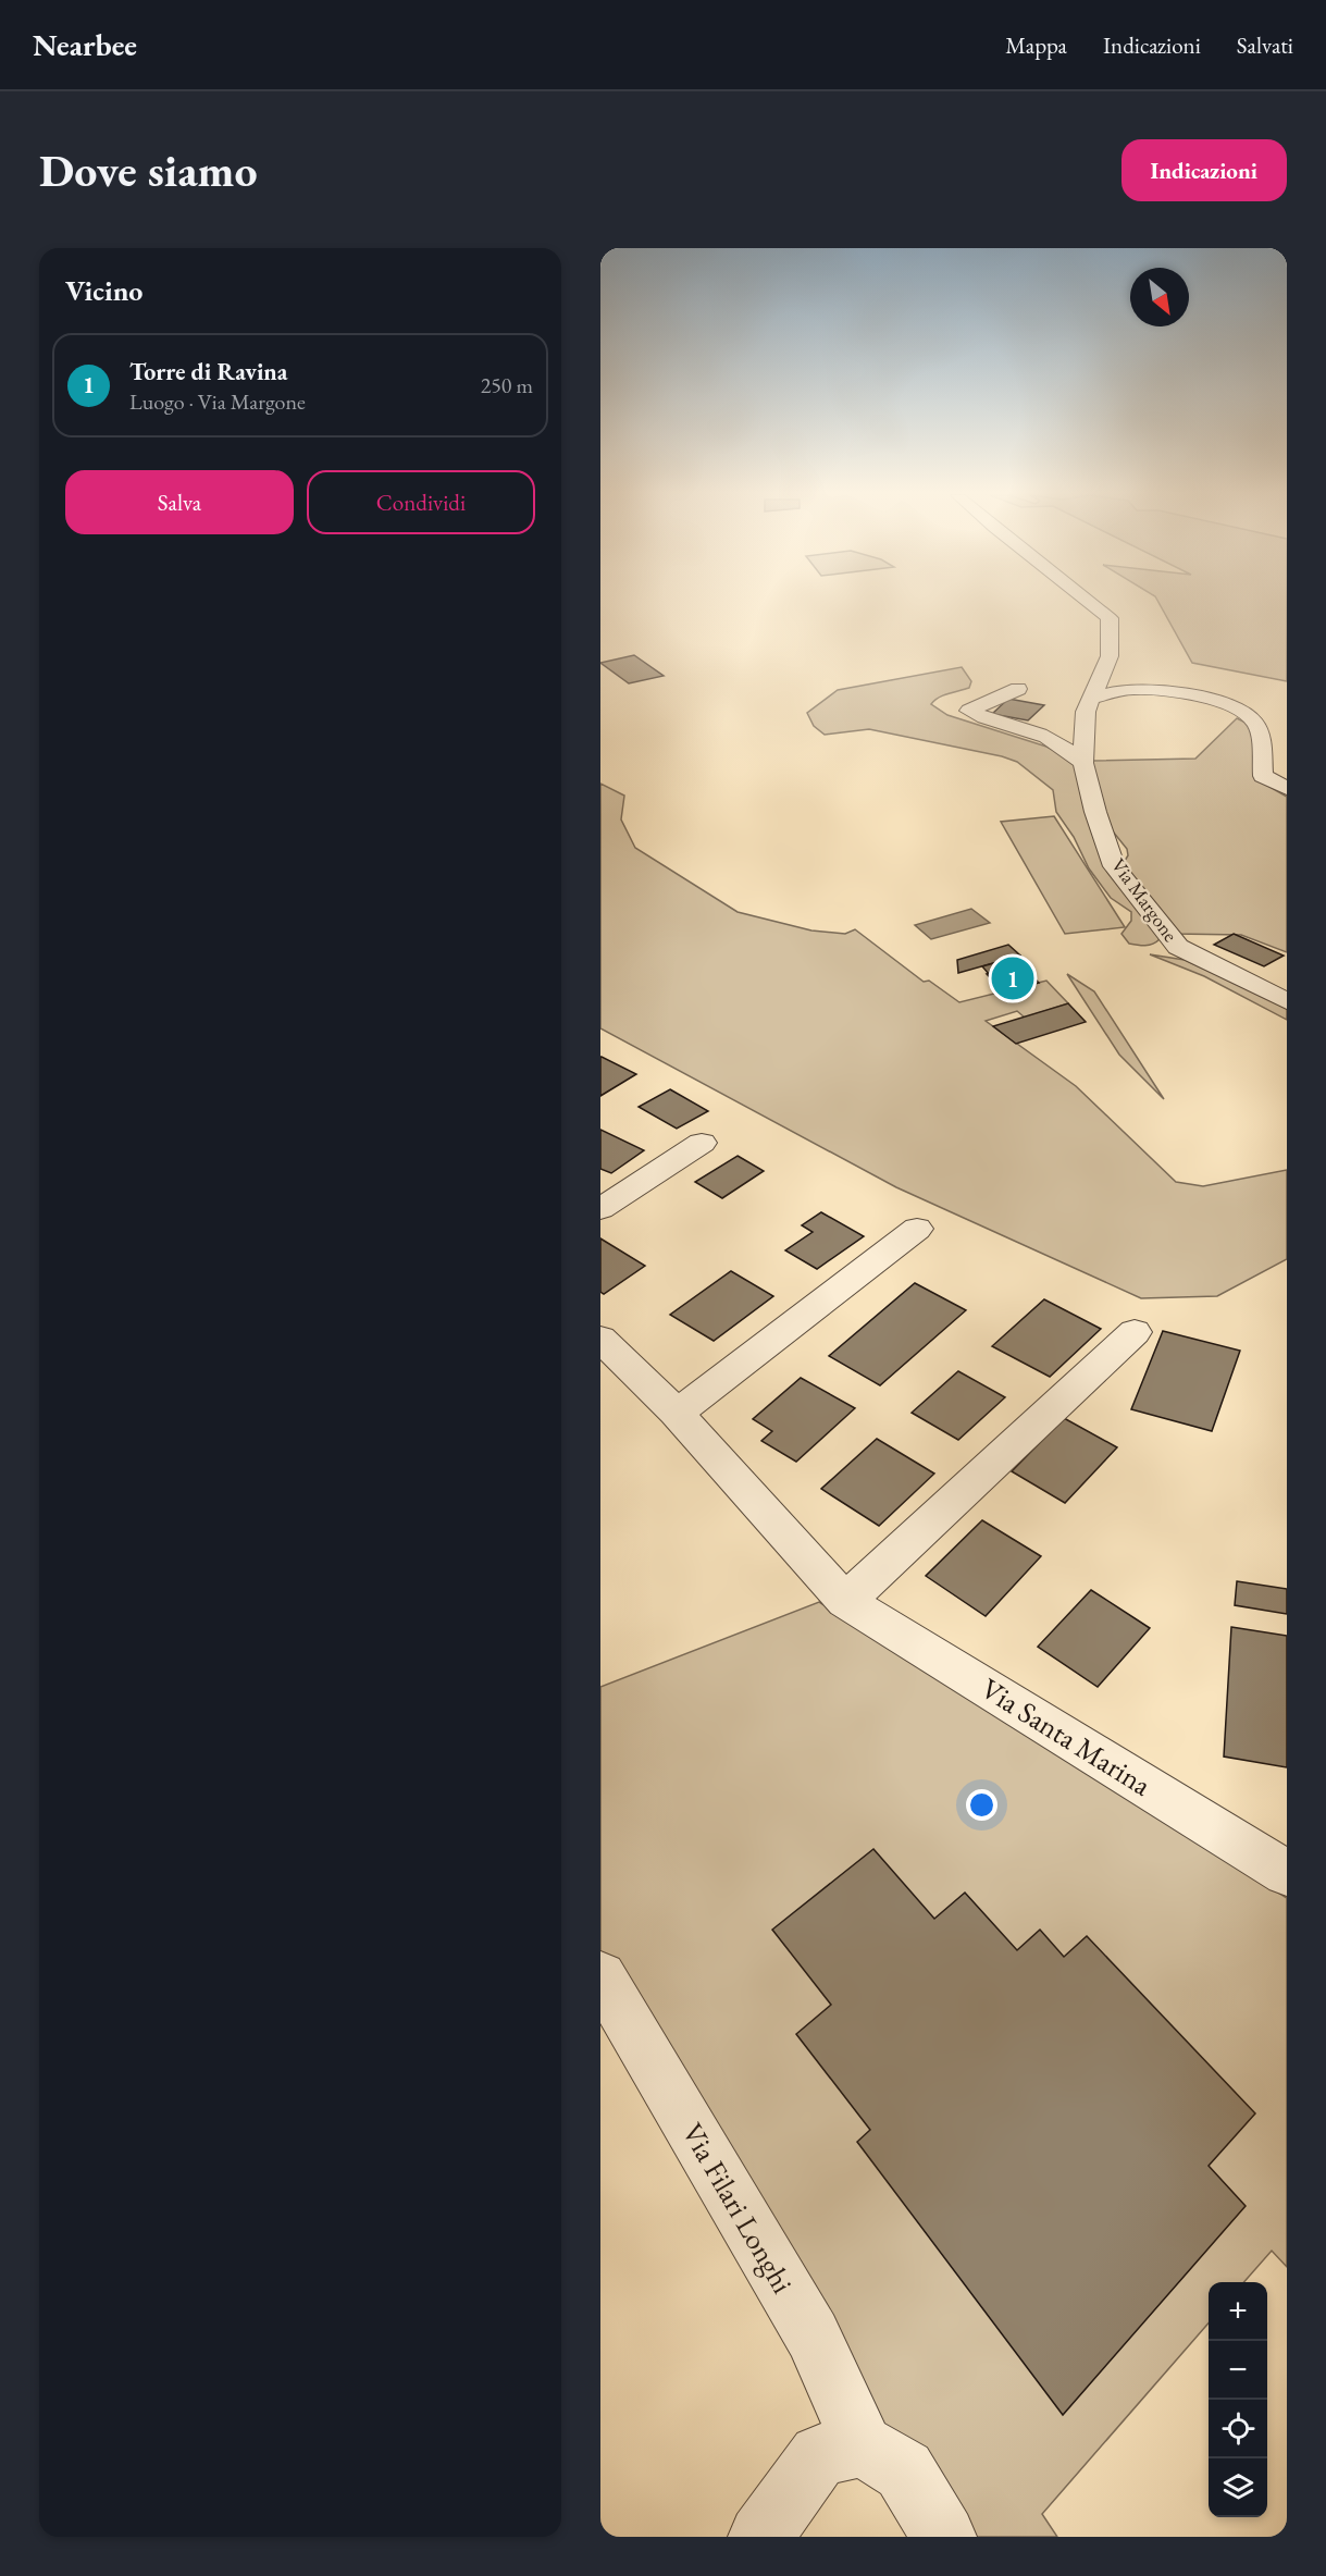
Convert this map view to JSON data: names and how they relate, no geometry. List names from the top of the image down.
{
  "streets": {
    "street": ["Via Margone", "Via Santa Marina", "Via Filari Longhi"]
  },
  "north": "bottom right",
  "page": {
    "header": "Nearbee",
    "nav": ["Mappa", "Indicazioni", "Salvati"],
    "buttons": [
      "Indicazioni",
      ["Salva", "Condividi"]
    ],
    "title": "Dove siamo",
    "heading": "Vicino",
    "list": [
      {
        "mark": "1",
        "name": "Torre di Ravina",
        "note": "Luogo · Via Margone",
        "value": "250 m"
      }
    ],
    "pins": "1",
    "map_buttons": ["+", "−"]
  }
}
